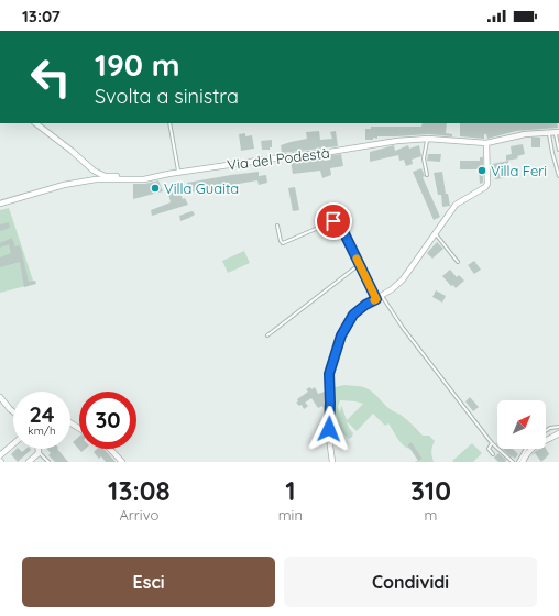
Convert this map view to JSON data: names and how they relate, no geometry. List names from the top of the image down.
{
  "streets": {
    "street": ["Via del Podestà"]
  },
  "places": ["Villa Feri", "Villa Guaita"],
  "north": "top right",
  "page": {
    "status": "13:07",
    "turn": ["190 m", "Svolta a sinistra"],
    "speed": "24 km/h",
    "limit": "30",
    "eta": [
      "13:08",
      "Arrivo",
      "1",
      "min",
      "310",
      "m"
    ],
    "buttons": ["Esci", "Condividi"]
  }
}
